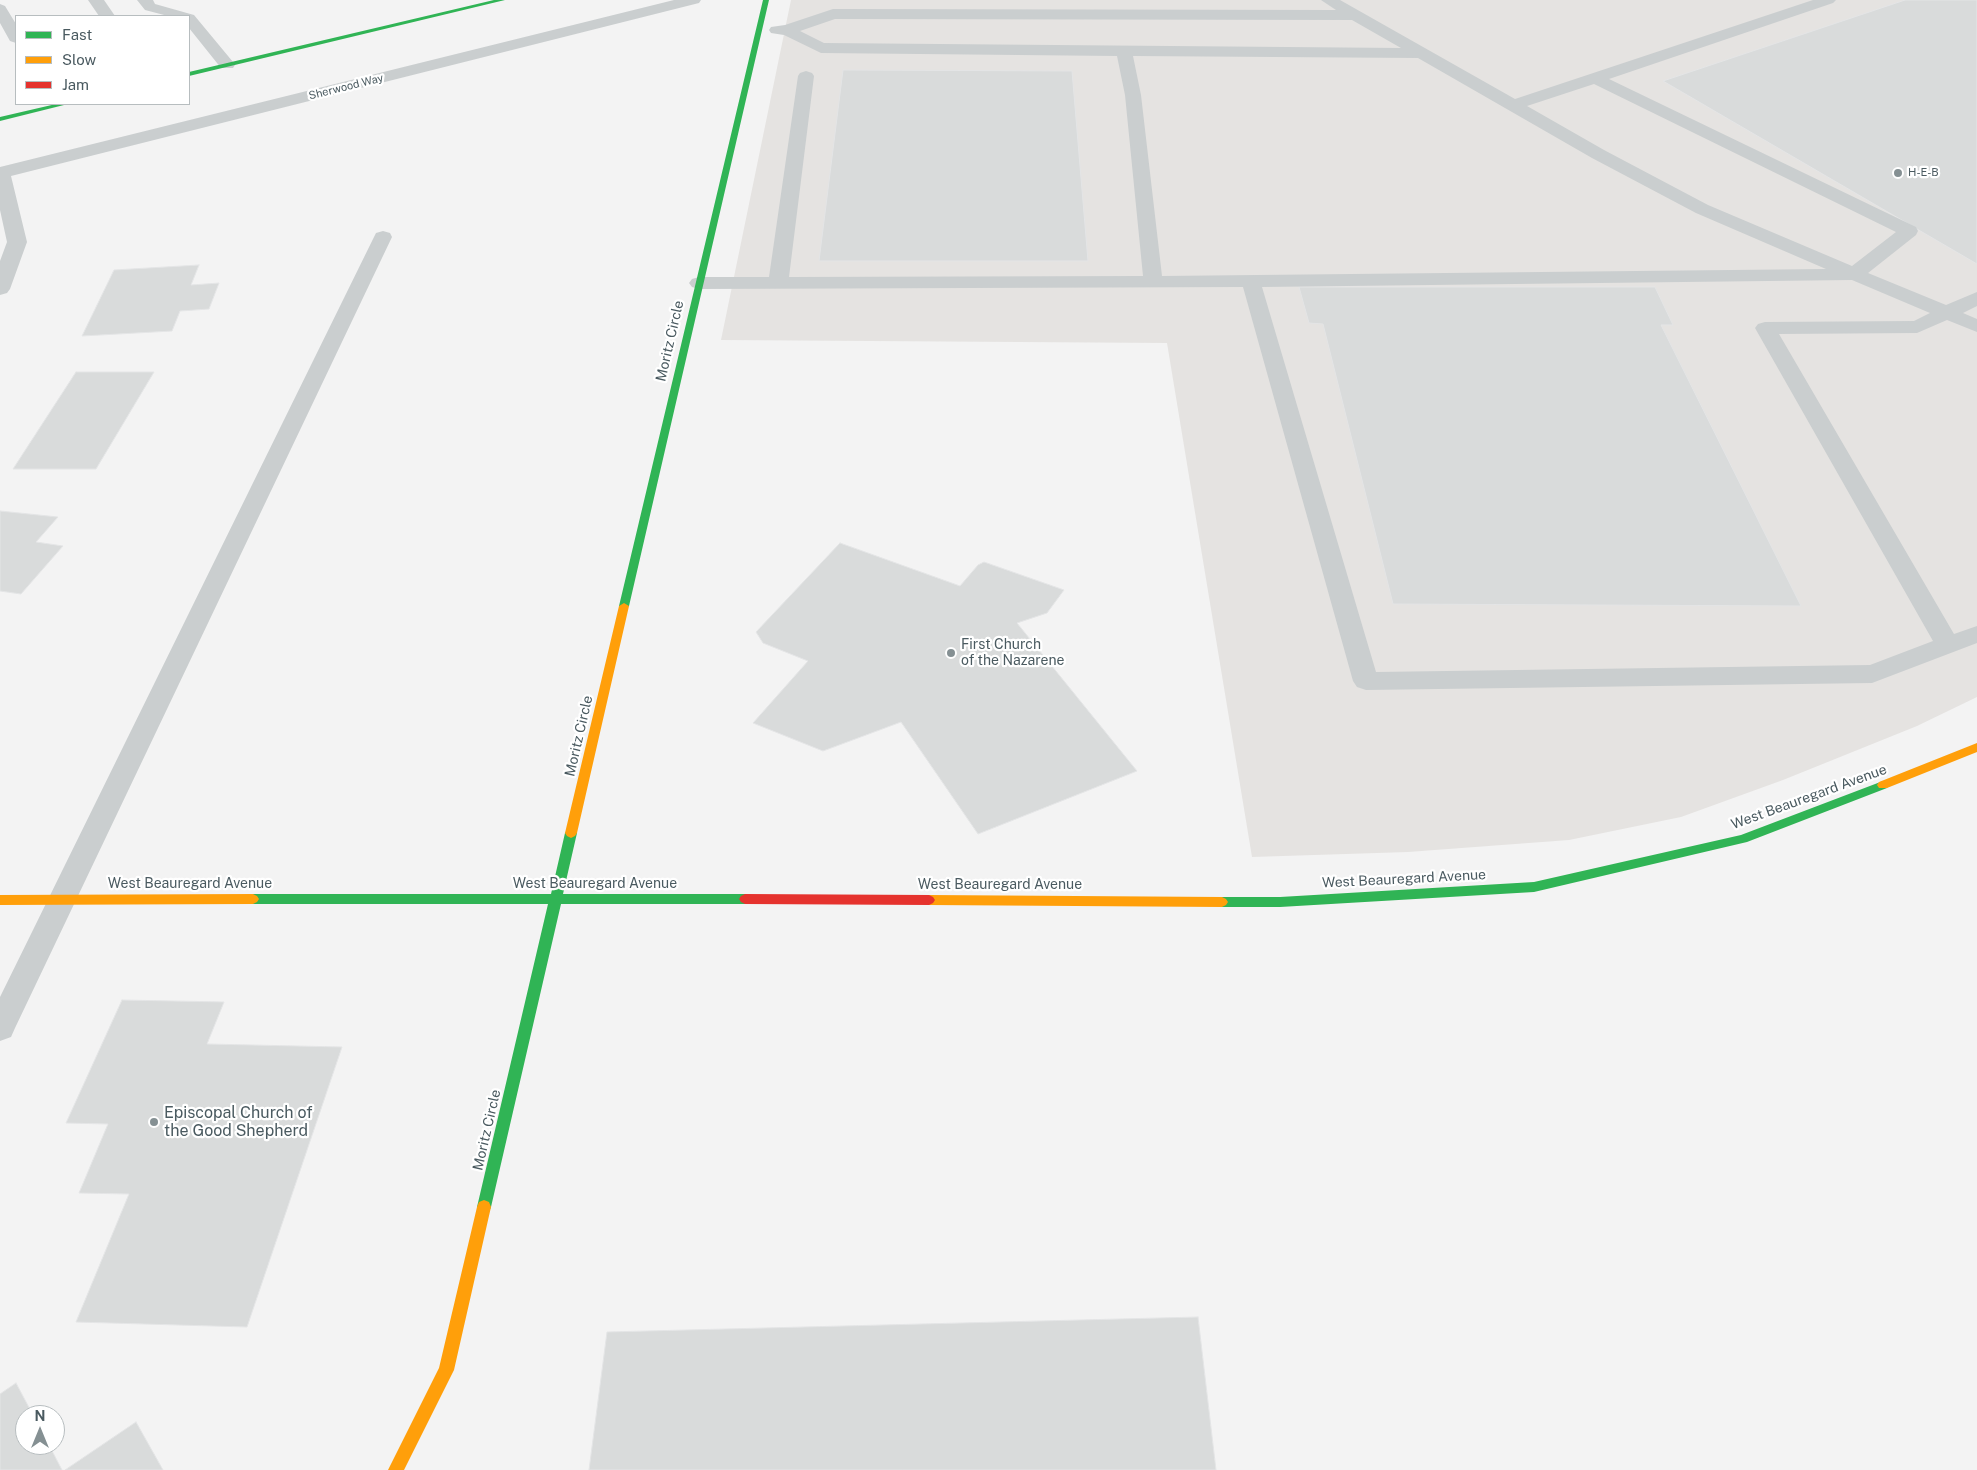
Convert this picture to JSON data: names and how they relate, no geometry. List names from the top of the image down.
{
  "streets": {
    "street": ["Sherwood Way", "Moritz Circle", "West Beauregard Avenue"]
  },
  "crossings": [
    ["Moritz Circle", "West Beauregard Avenue"]
  ],
  "places": ["H-E-B", "First Church of the Nazarene", "Episcopal Church of the Good Shepherd"],
  "legend": ["Fast", "Slow", "Jam"],
  "north": "top"
}
